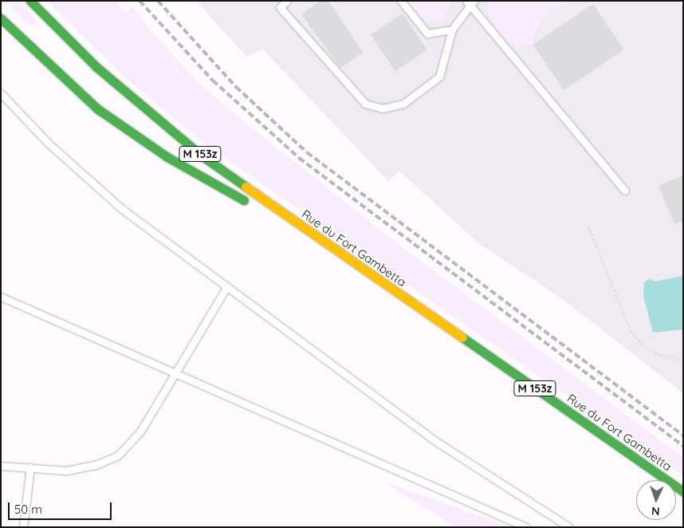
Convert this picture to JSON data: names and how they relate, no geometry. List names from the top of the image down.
{
  "streets": {
    "main road": ["M 153z", "Rue du Fort Gambetta"]
  },
  "scale_bar": "50 m",
  "north": "bottom"
}
